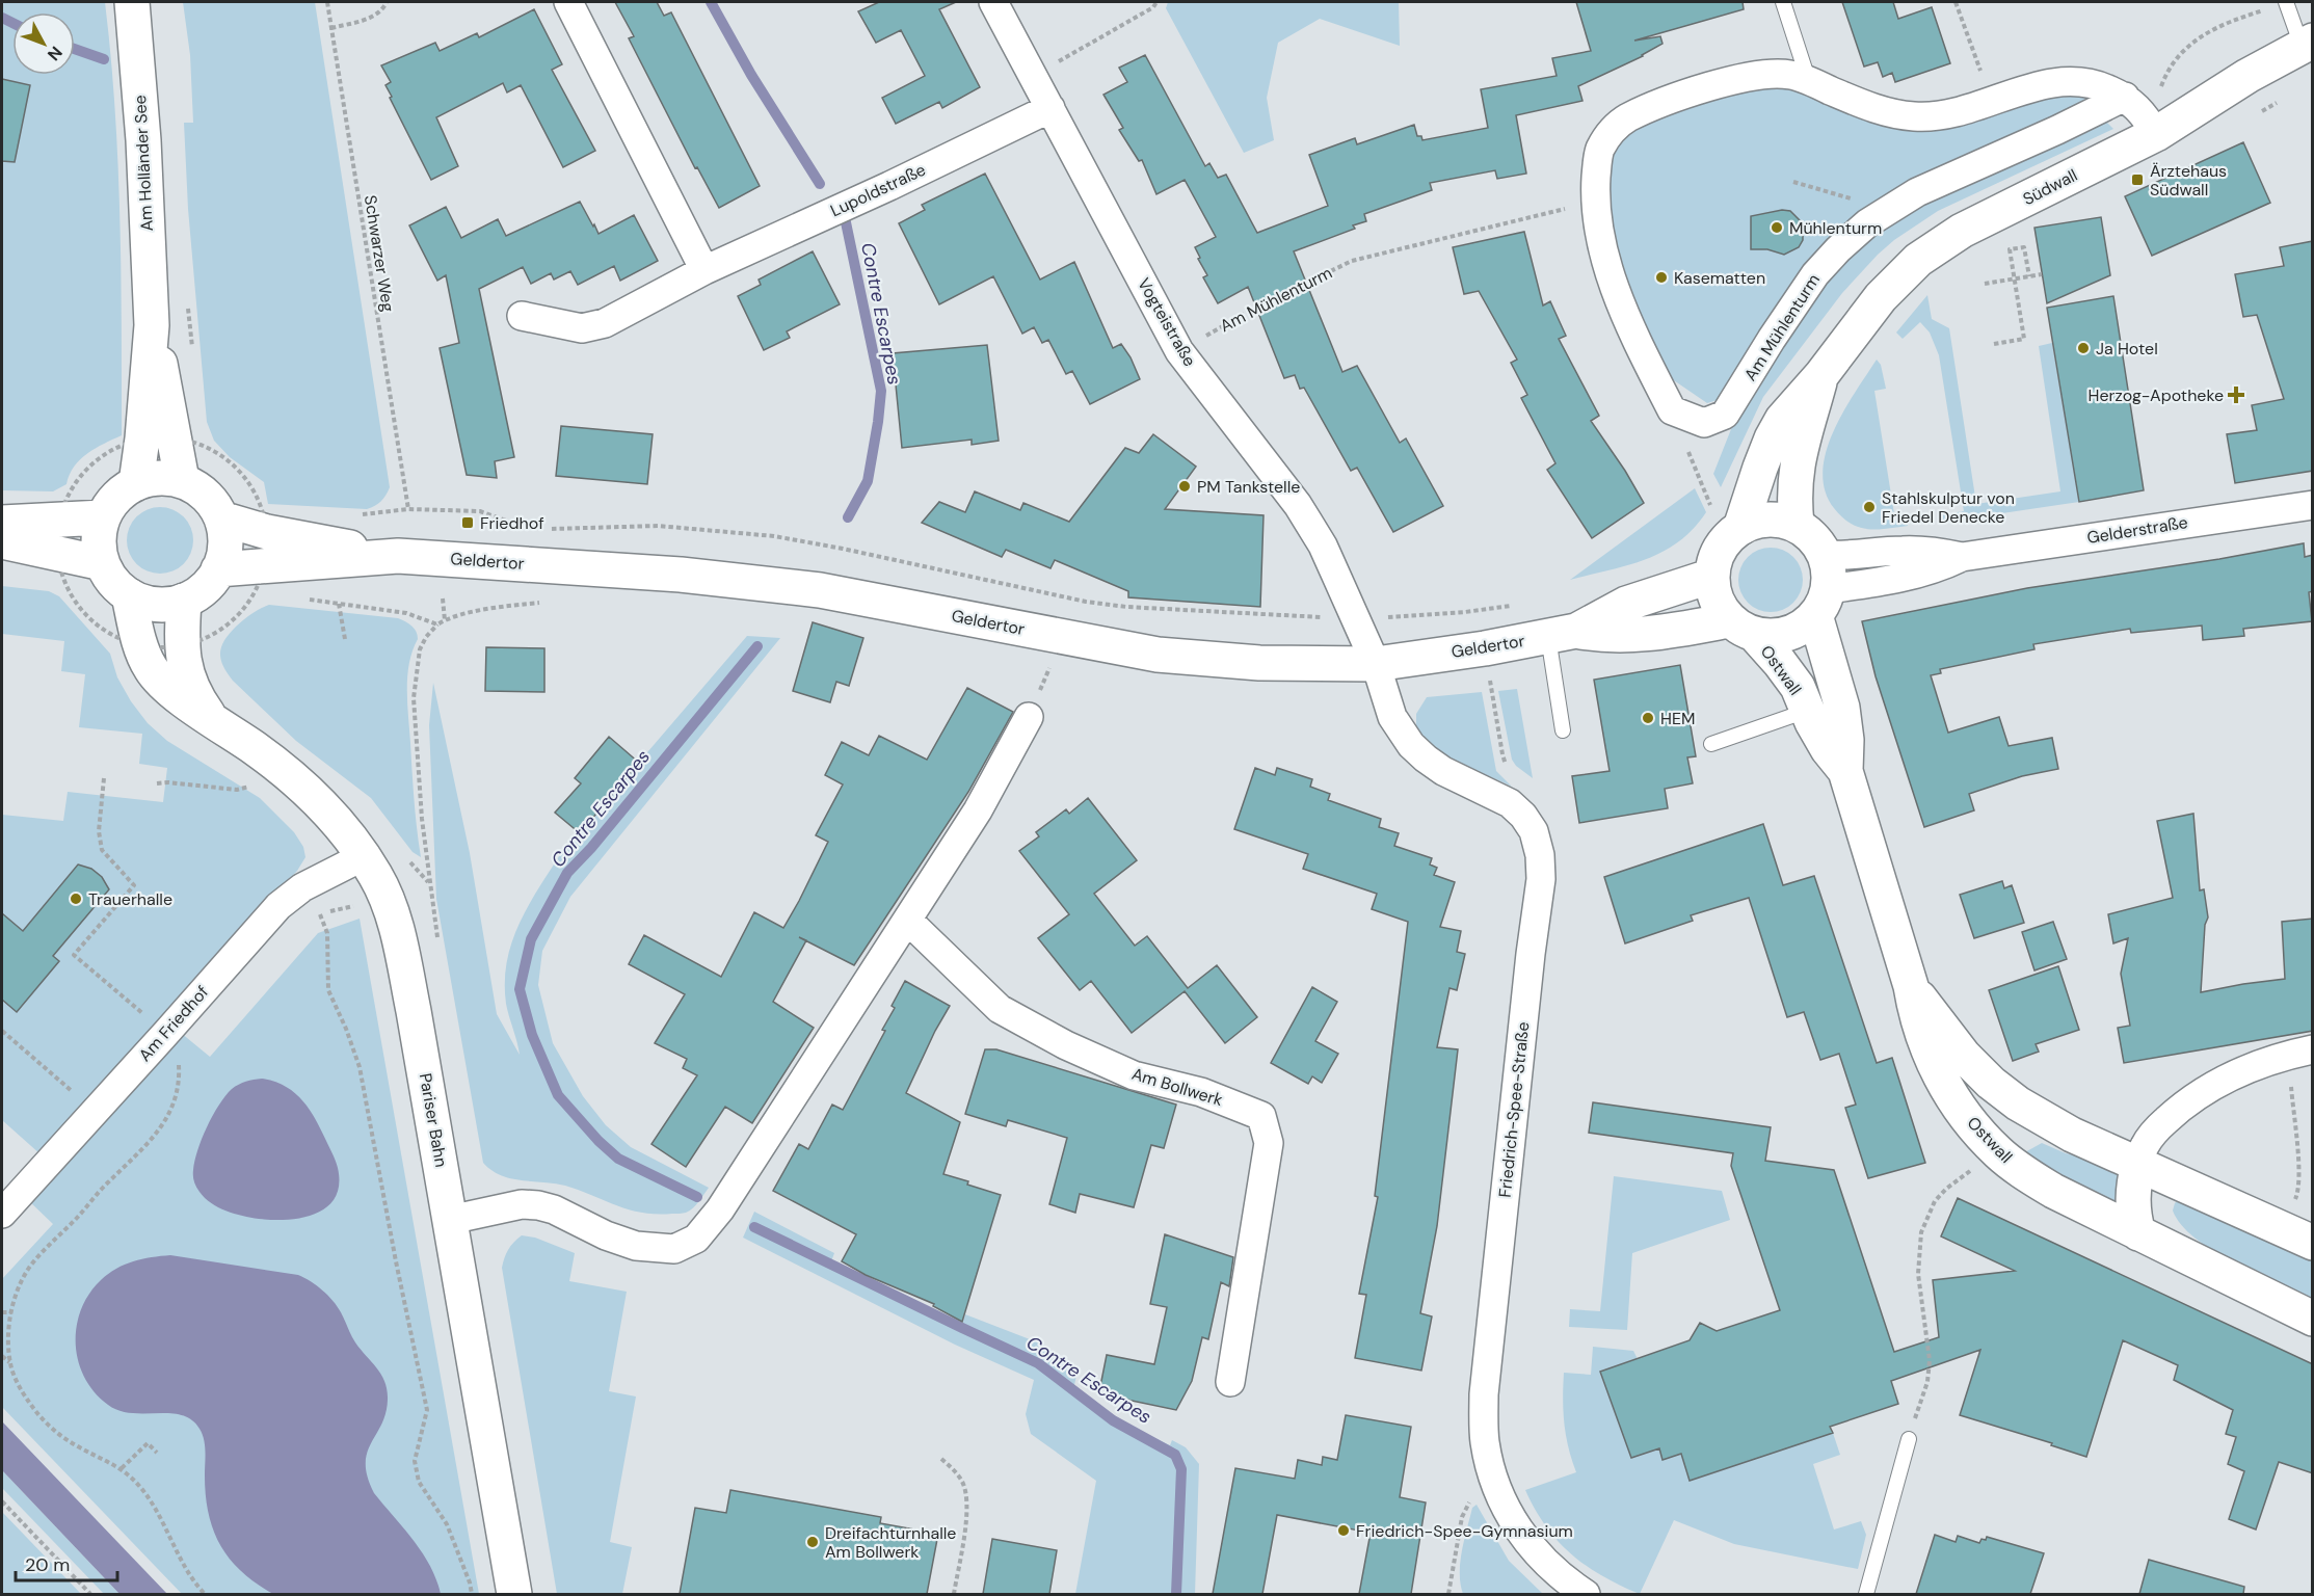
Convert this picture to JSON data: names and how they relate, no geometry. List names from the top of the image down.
{
  "streets": {
    "main road": [
      "Am Holländer See",
      "Südwall",
      "Geldertor",
      "Ostwall",
      "Pariser Bahn"
    ],
    "street": [
      "Lupoldstraße",
      "Am Mühlenturm",
      "Vogteistraße",
      "Gelderstraße",
      "Am Friedhof",
      "Am Bollwerk",
      "Friedrich-Spee-Straße"
    ],
    "path": ["Schwarzer Weg"]
  },
  "crossings": [
    ["Am Holländer See", "Geldertor"],
    ["Am Holländer See", "Pariser Bahn"],
    ["Südwall", "Am Mühlenturm"],
    ["Südwall", "Gelderstraße"],
    ["Südwall", "Geldertor"],
    ["Südwall", "Ostwall"],
    ["Lupoldstraße", "Vogteistraße"],
    ["Am Mühlenturm", "Vogteistraße"],
    ["Vogteistraße", "Geldertor"],
    ["Vogteistraße", "Friedrich-Spee-Straße"],
    ["Gelderstraße", "Geldertor"],
    ["Gelderstraße", "Ostwall"],
    ["Geldertor", "Ostwall"],
    ["Geldertor", "Friedrich-Spee-Straße"],
    ["Geldertor", "Pariser Bahn"],
    ["Am Friedhof", "Pariser Bahn"]
  ],
  "water": ["Contre Escarpes"],
  "places": {
    "transit": ["Ärztehaus Südwall", "Friedhof"],
    "other": [
      "Mühlenturm",
      "Kasematten",
      "Ja Hotel",
      "PM Tankstelle",
      "Stahlskulptur von Friedel Denecke",
      "HEM",
      "Trauerhalle",
      "Friedrich-Spee-Gymnasium",
      "Dreifachturnhalle Am Bollwerk"
    ],
    "health": ["Herzog-Apotheke"]
  },
  "scale_bar": "20 m",
  "north": "bottom right"
}
